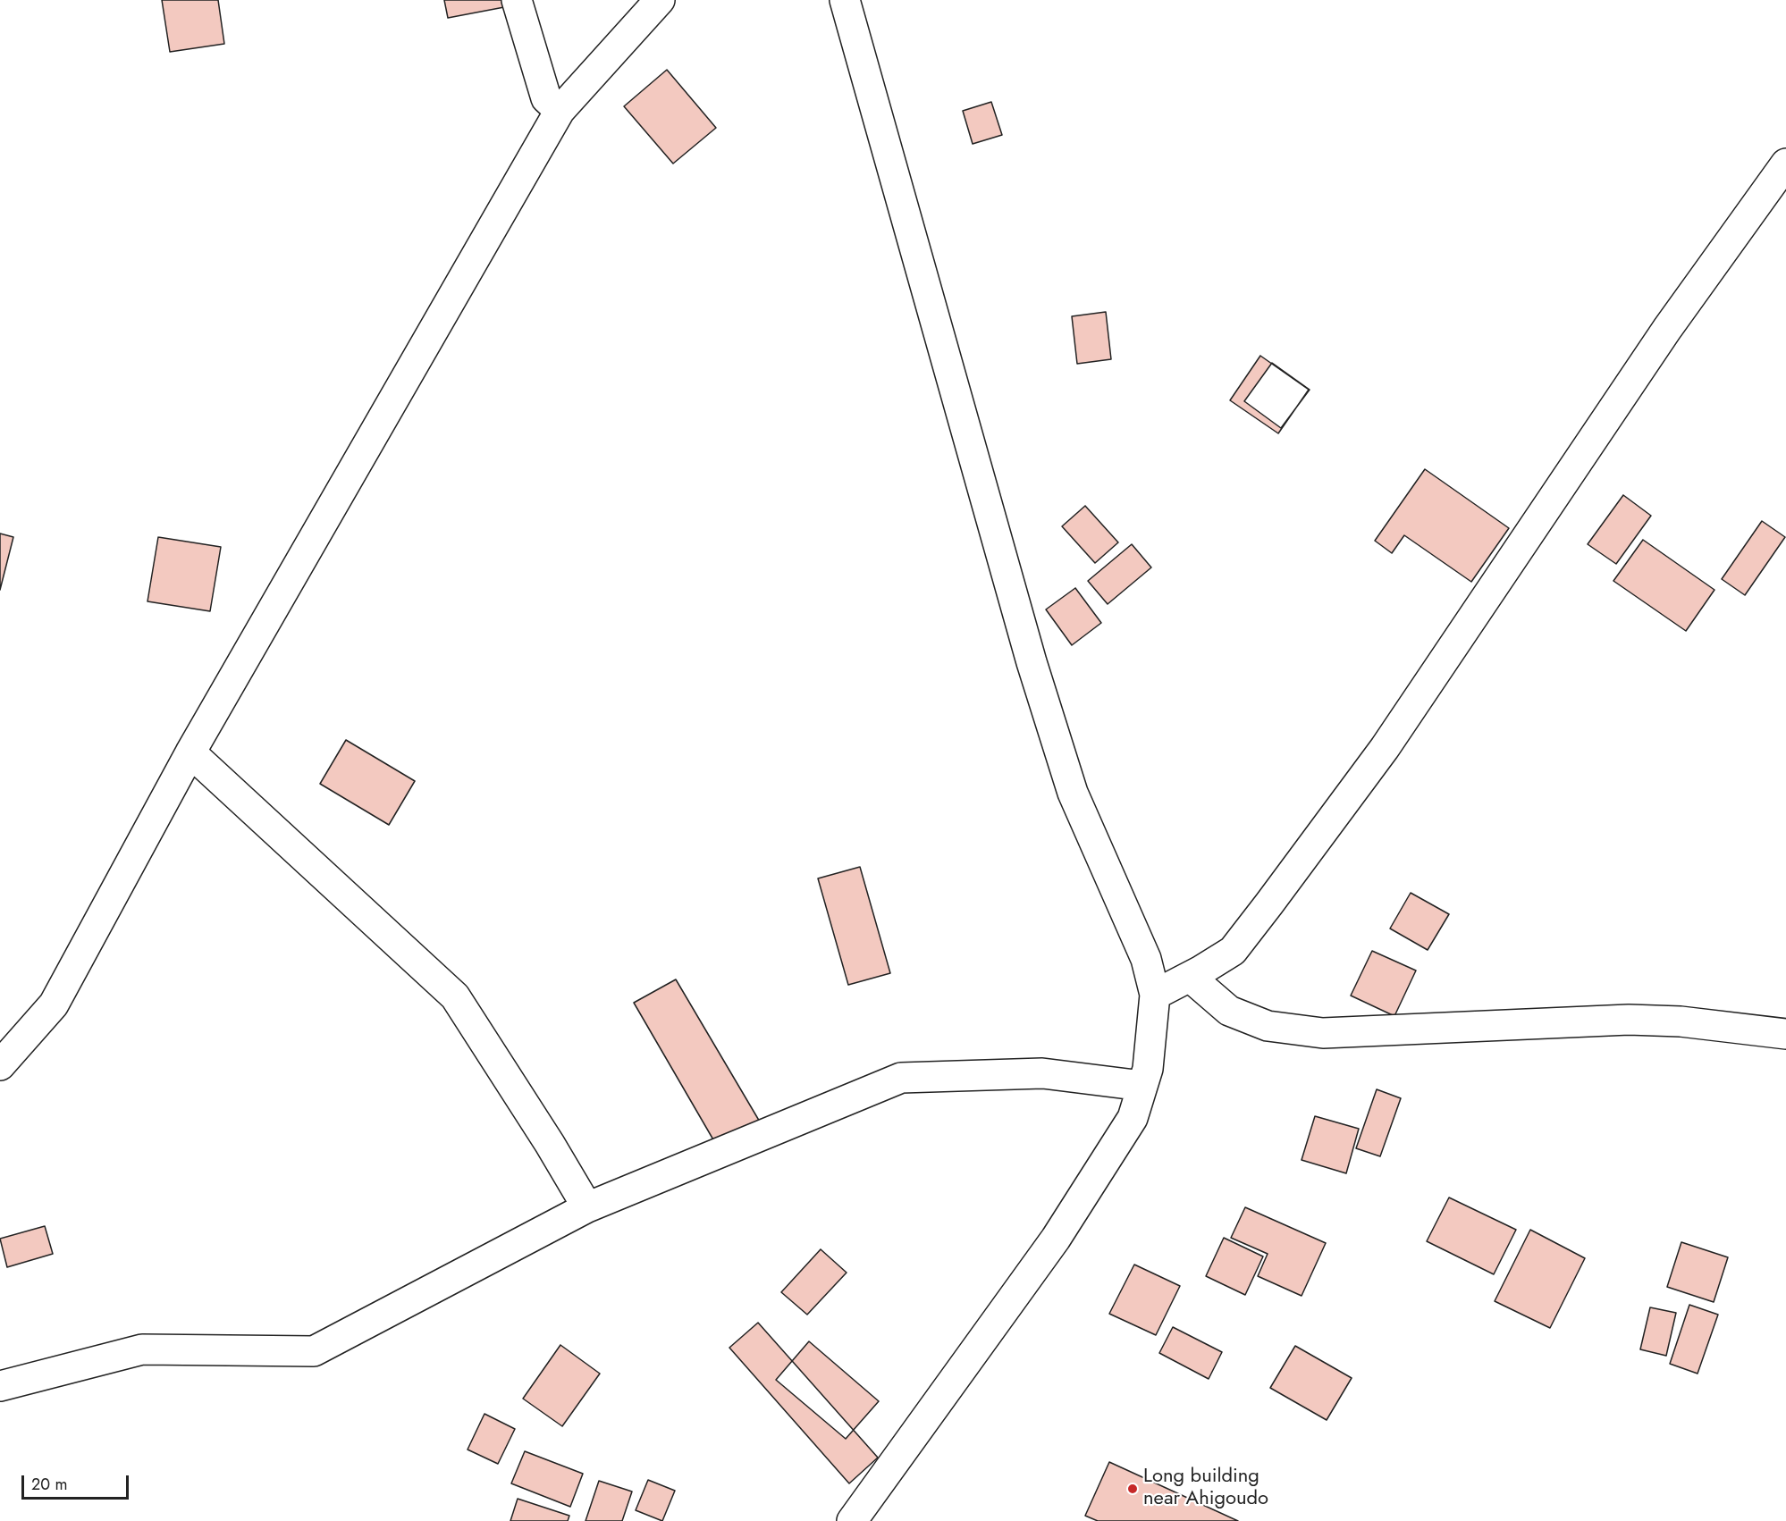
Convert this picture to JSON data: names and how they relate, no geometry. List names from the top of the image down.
{
  "places": ["Long building near Ahigoudo"],
  "scale_bar": "20 m"
}
